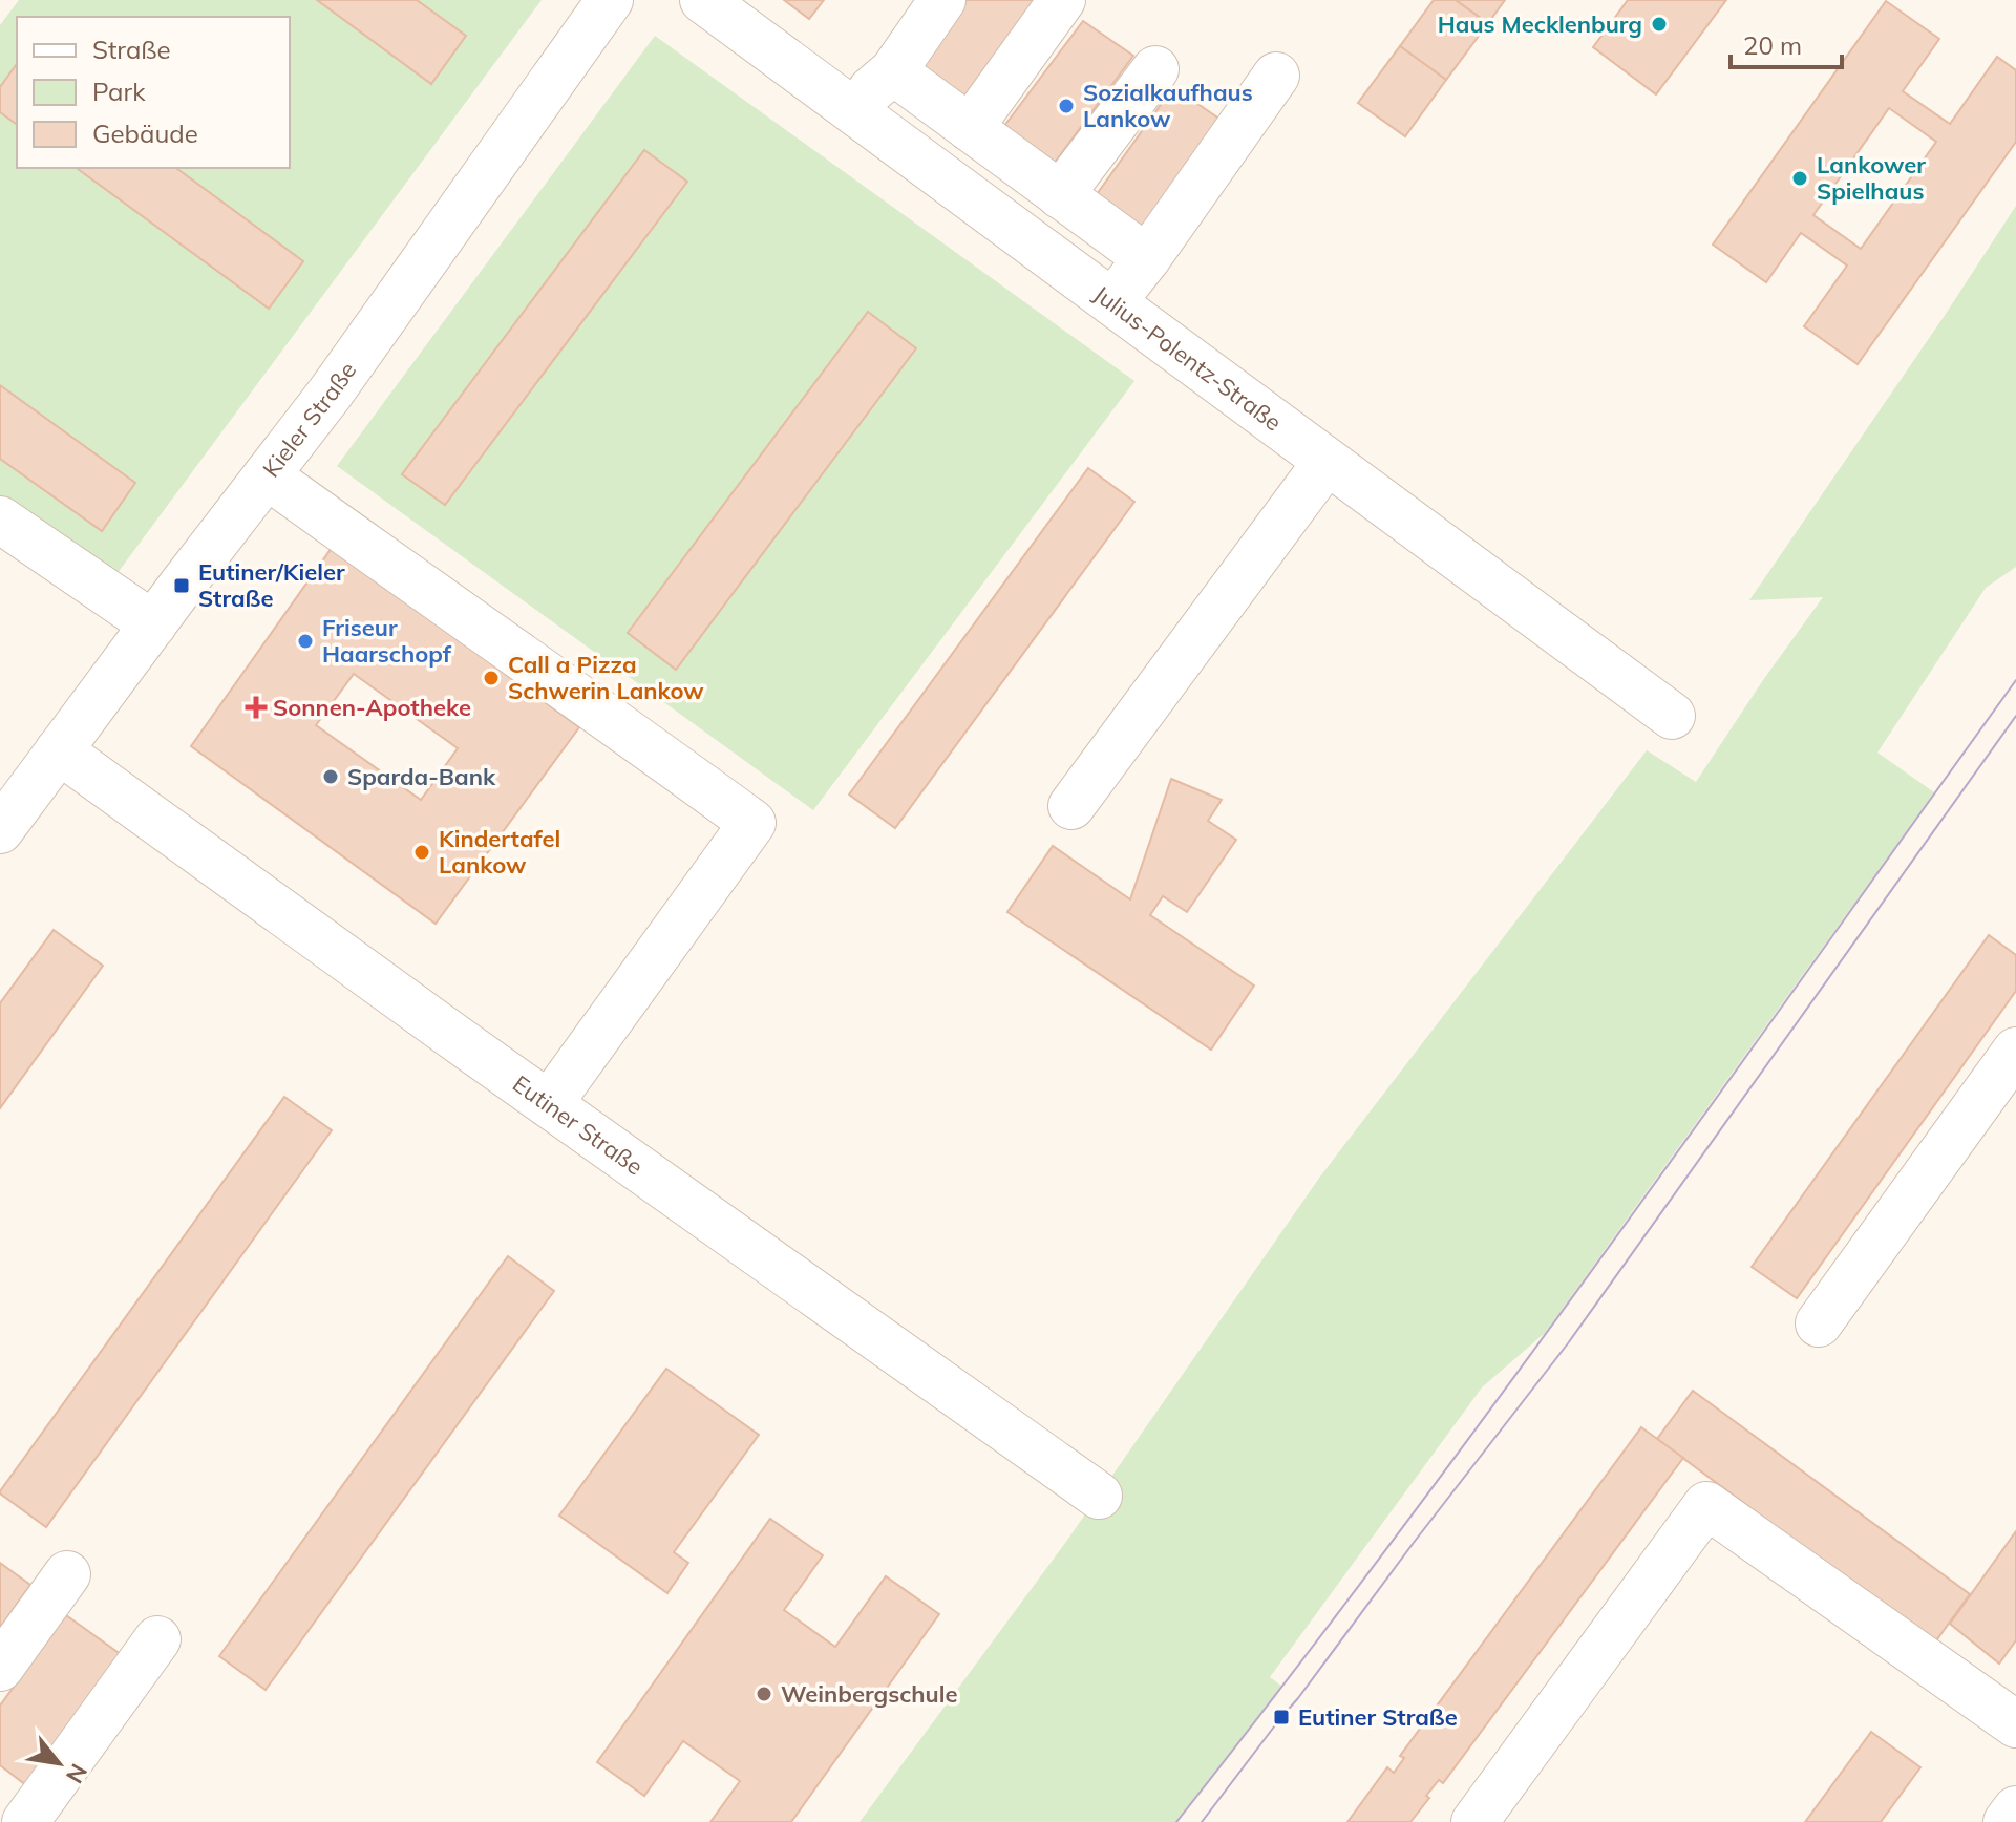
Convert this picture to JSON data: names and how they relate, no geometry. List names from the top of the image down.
{
  "streets": {
    "street": ["Julius-Polentz-Straße", "Kieler Straße", "Eutiner Straße"]
  },
  "crossings": [
    ["Kieler Straße", "Eutiner Straße"]
  ],
  "places": {
    "other": [
      "Haus Mecklenburg",
      "Sozialkaufhaus Lankow",
      "Lankower Spielhaus",
      "Friseur Haarschopf",
      "Call a Pizza Schwerin Lankow",
      "Sparda-Bank",
      "Kindertafel Lankow",
      "Weinbergschule"
    ],
    "transit": ["Eutiner/Kieler Straße", "Eutiner Straße"],
    "health": ["Sonnen-Apotheke"]
  },
  "legend": ["Straße", "Park", "Gebäude"],
  "scale_bar": "20 m",
  "north": "bottom right"
}
